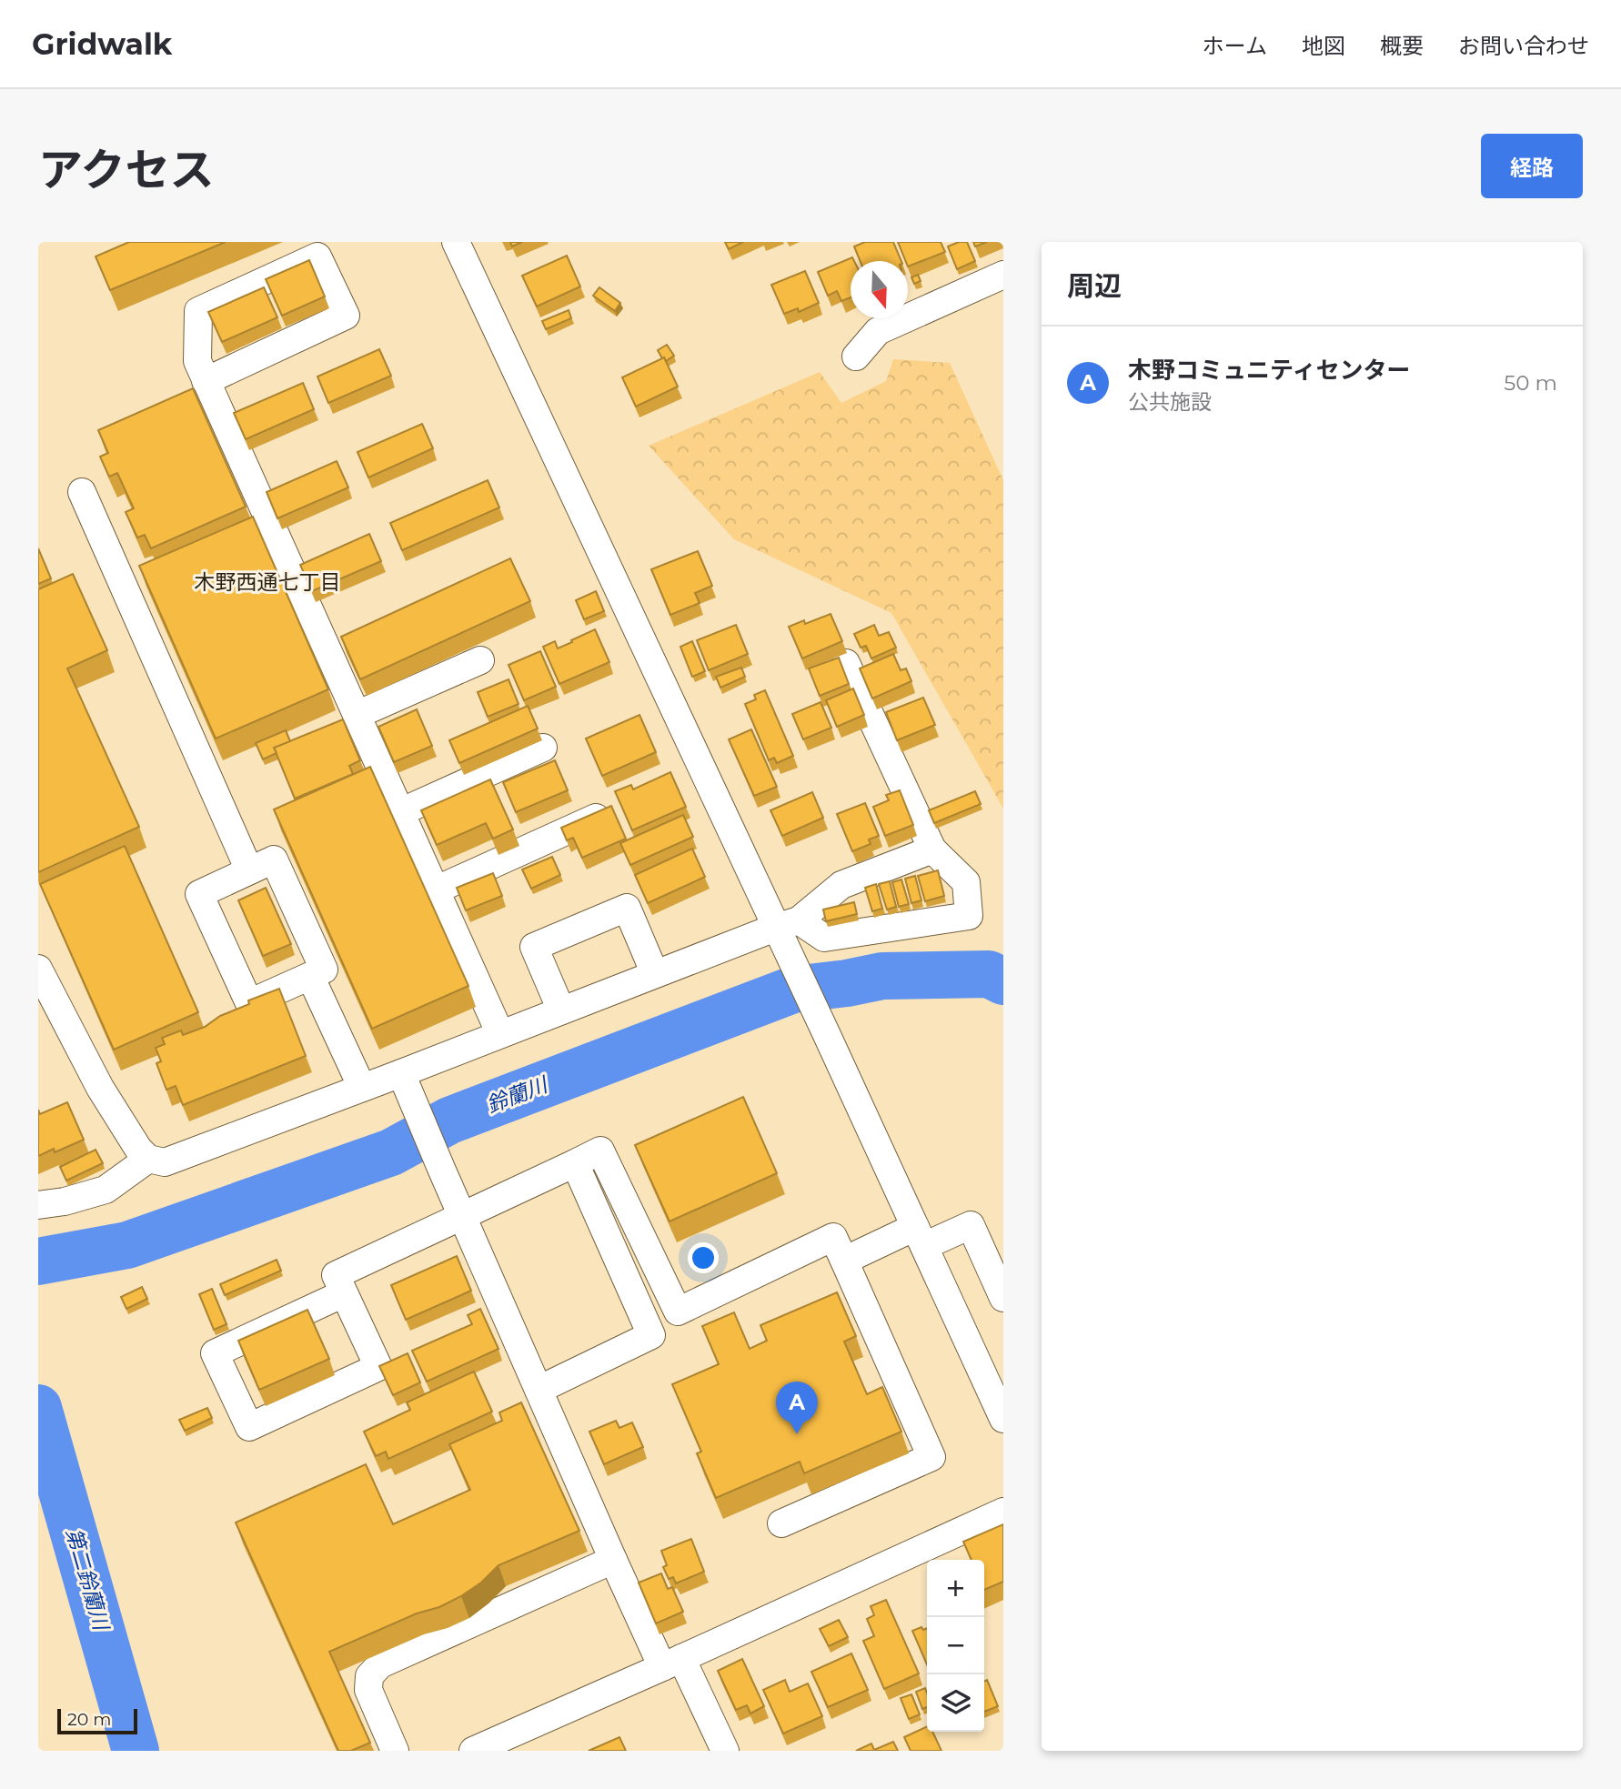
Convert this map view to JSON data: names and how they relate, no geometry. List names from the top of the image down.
{
  "districts": ["木野西通七丁目"],
  "water": ["鈴蘭川", "第二鈴蘭川"],
  "scale_bar": "20 m",
  "north": "bottom",
  "page": {
    "header": "Gridwalk",
    "nav": [
      "ホーム",
      "地図",
      "概要",
      "お問い合わせ"
    ],
    "title": "アクセス",
    "buttons": "経路",
    "heading": "周辺",
    "list": [
      {
        "mark": "A",
        "name": "木野コミュニティセンター",
        "note": "公共施設",
        "value": "50 m"
      }
    ],
    "pins": "A",
    "map_buttons": ["+", "−"],
    "scale": "20 m"
  }
}
